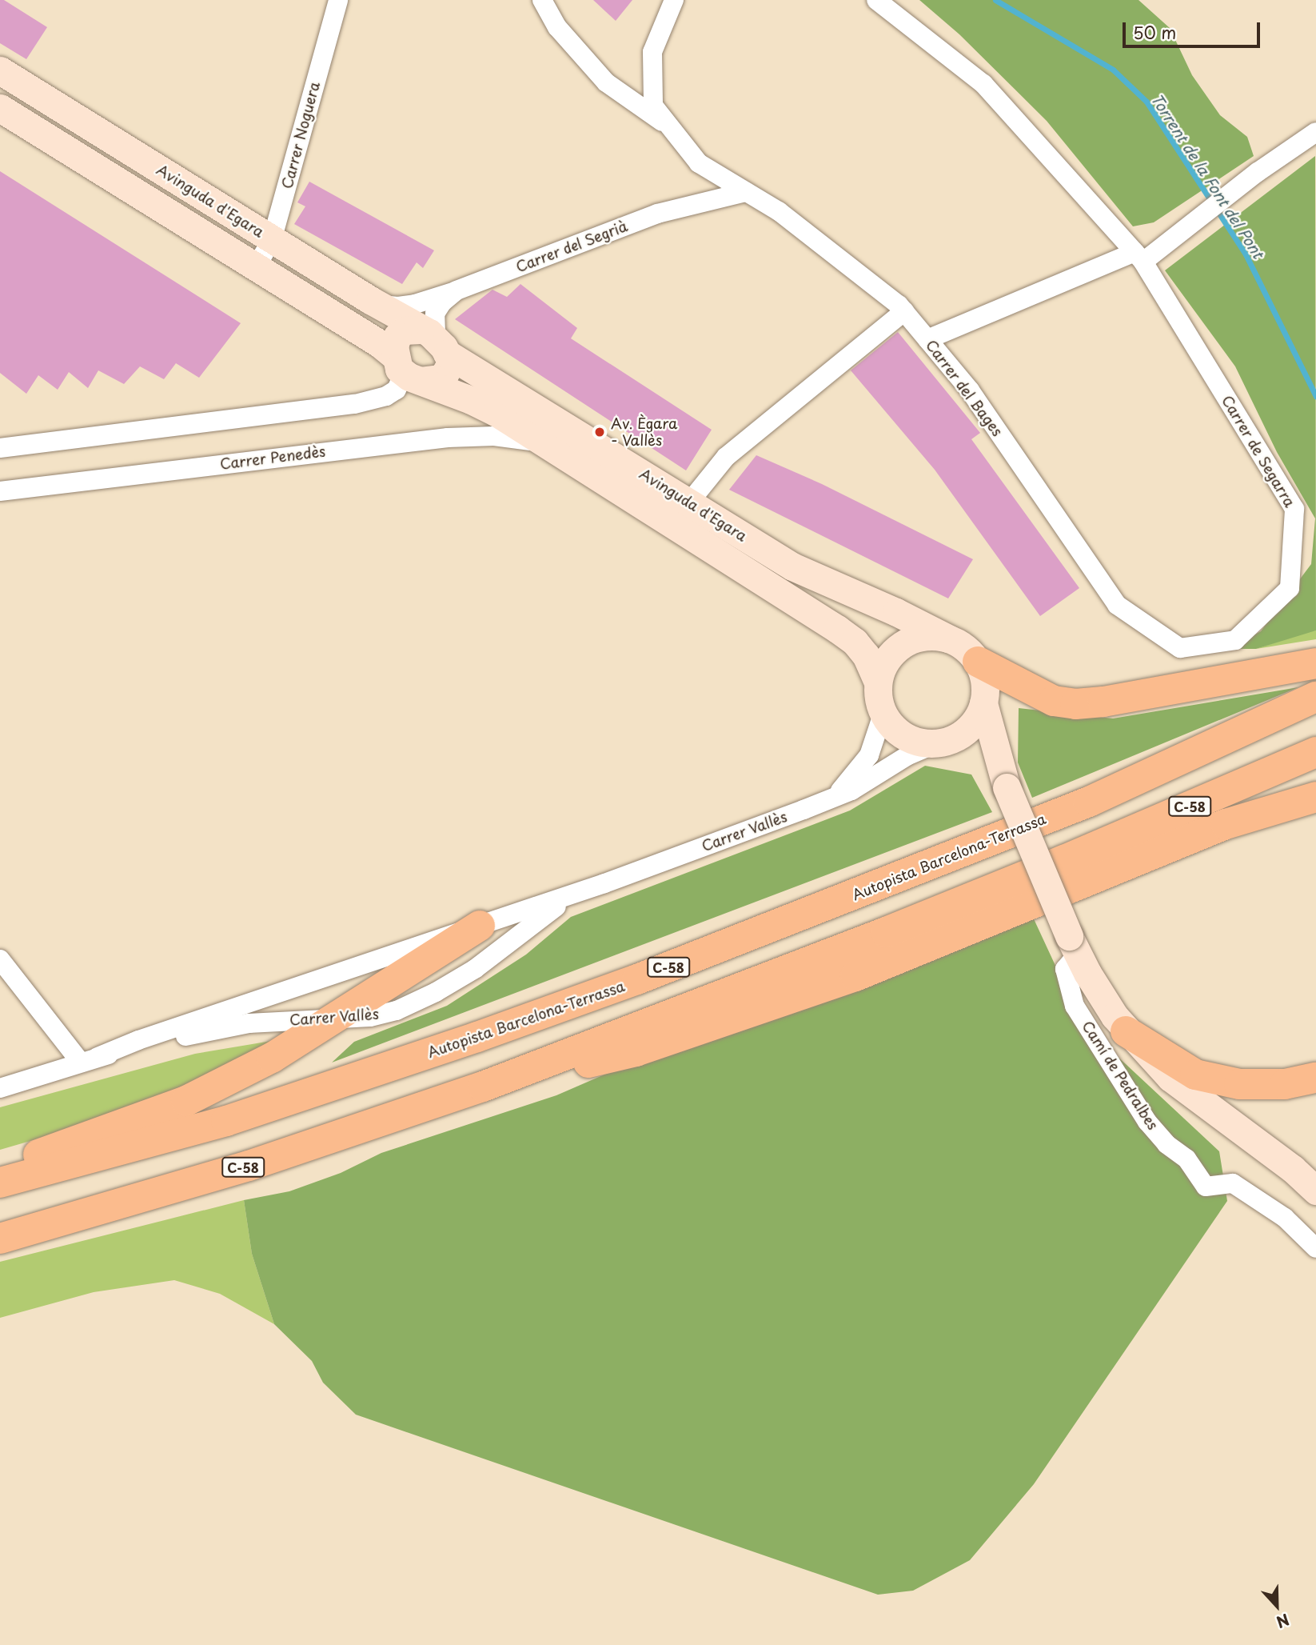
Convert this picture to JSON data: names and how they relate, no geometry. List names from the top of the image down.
{
  "streets": {
    "highway": ["C-58", "Autopista Barcelona-Terrassa"],
    "street": [
      "Carrer Noguera",
      "Avinguda d'Egara",
      "Carrer del Segrià",
      "Carrer del Bages",
      "Carrer de Segarra",
      "Carrer Penedès",
      "Carrer Vallès",
      "Camí de Pedralbes"
    ]
  },
  "crossings": [
    ["Carrer Noguera", "Avinguda d'Egara"],
    ["Avinguda d'Egara", "Carrer del Segrià"],
    ["Avinguda d'Egara", "Carrer Penedès"],
    ["Avinguda d'Egara", "Carrer Vallès"],
    ["Carrer del Segrià", "Carrer del Bages"],
    ["Carrer del Bages", "Carrer de Segarra"]
  ],
  "water": ["Torrent de la Font del Pont"],
  "places": ["Av. Ègara - Vallès"],
  "scale_bar": "50 m",
  "north": "bottom"
}
